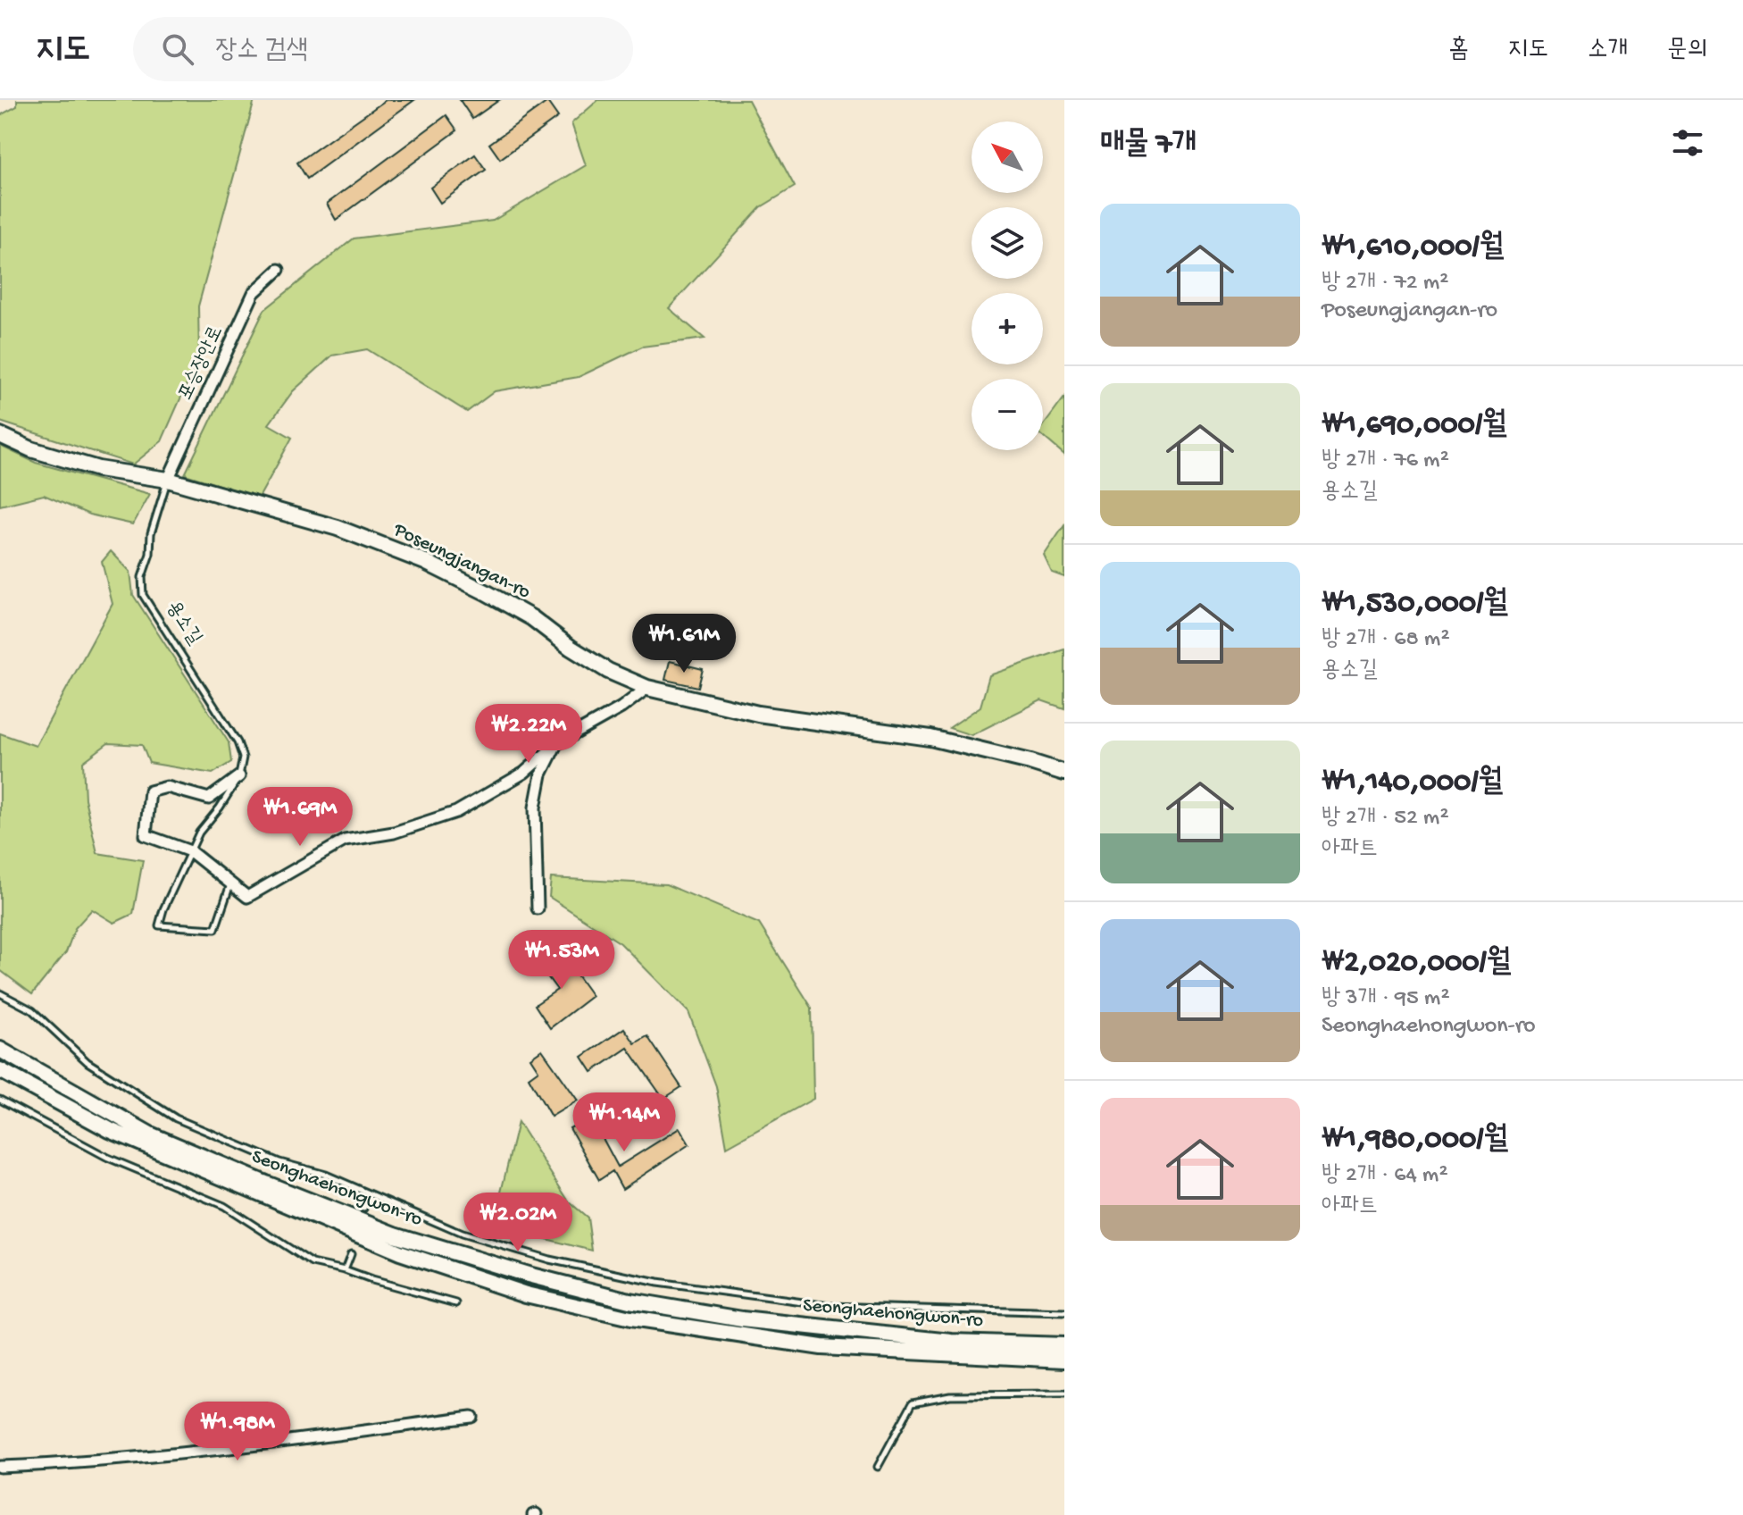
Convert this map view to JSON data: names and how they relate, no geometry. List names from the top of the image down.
{
  "streets": {
    "main road": ["Poseungjangan-ro", "Seonghaehongwon-ro"],
    "street": ["포승장안로"],
    "lane": ["용소길"]
  },
  "crossings": [
    ["포승장안로", "Poseungjangan-ro"],
    ["포승장안로", "용소길"],
    ["Poseungjangan-ro", "용소길"]
  ],
  "north": "top left",
  "page": {
    "header": "지도",
    "search": "장소 검색",
    "nav": [
      "홈",
      "지도",
      "소개",
      "문의"
    ],
    "heading": "매물 7개",
    "map_buttons": ["+", "−"],
    "list": [
      {
        "name": "₩1,610,000/월",
        "note": "방 2개 · 72 m² · Poseungjangan-ro"
      },
      {
        "name": "₩1,690,000/월",
        "note": "방 2개 · 76 m² · 용소길"
      },
      {
        "name": "₩1,530,000/월",
        "note": "방 2개 · 68 m² · 용소길"
      },
      {
        "name": "₩1,140,000/월",
        "note": "방 2개 · 52 m² · 아파트"
      },
      {
        "name": "₩2,020,000/월",
        "note": "방 3개 · 95 m² · Seonghaehongwon-ro"
      },
      {
        "name": "₩1,980,000/월",
        "note": "방 2개 · 64 m² · 아파트"
      }
    ],
    "price": [
      "₩1.61M",
      "₩2.22M",
      "₩1.69M",
      "₩1.53M",
      "₩1.14M",
      "₩2.02M",
      "₩1.98M"
    ]
  }
}
